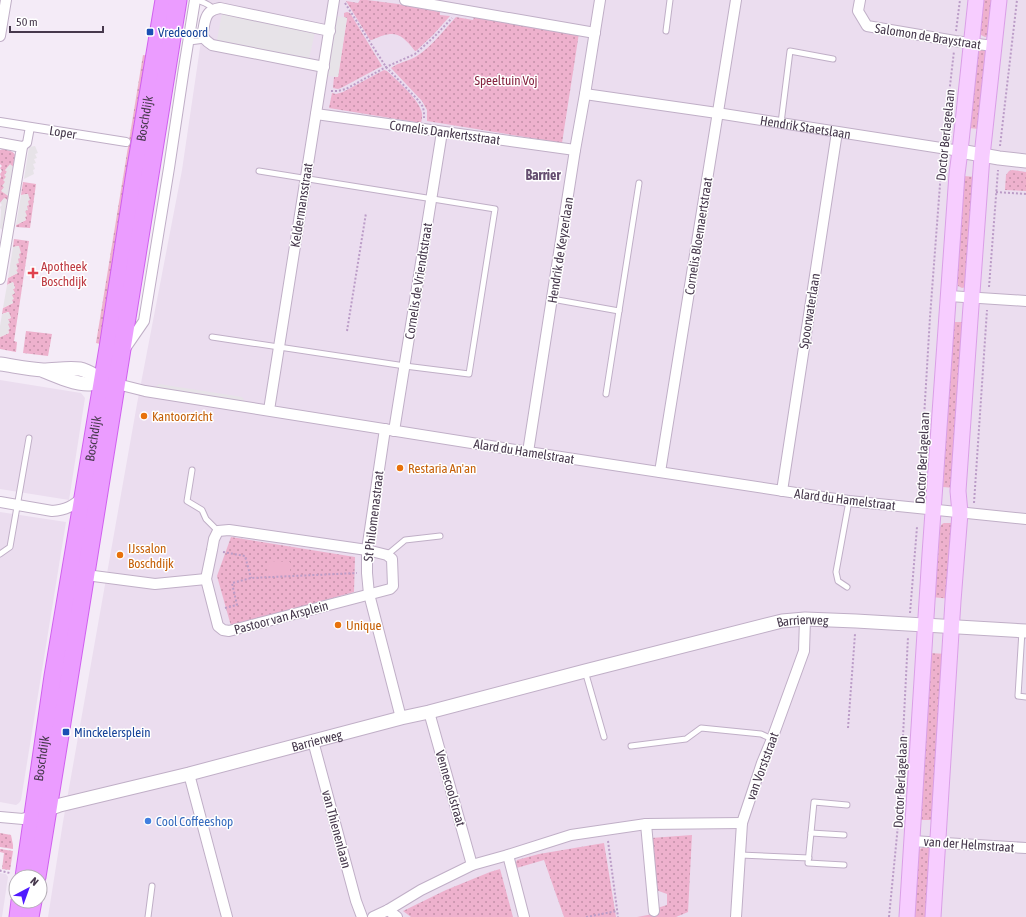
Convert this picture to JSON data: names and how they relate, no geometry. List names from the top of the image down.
{
  "streets": {
    "main road": ["Boschdijk", "Doctor Berlagelaan"],
    "street": [
      "Salomon de Braystraat",
      "Hendrik Staetslaan",
      "Loper",
      "Cornelis Dankertsstraat",
      "Keldermansstraat",
      "Cornelis Bloemaertstraat",
      "Hendrik de Keyzerlaan",
      "Cornelis de Vriendtstraat",
      "Spoorwaterlaan",
      "Alard du Hamelstraat",
      "St Philomenastraat",
      "Pastoor van Arsplein",
      "Barrierweg",
      "van Vorststraat",
      "Vennecoolstraat",
      "van Thienenlaan",
      "van der Helmstraat"
    ]
  },
  "crossings": [
    ["Salomon de Braystraat", "Doctor Berlagelaan"],
    ["Boschdijk", "Alard du Hamelstraat"],
    ["Boschdijk", "Barrierweg"],
    ["Hendrik Staetslaan", "Doctor Berlagelaan"],
    ["Hendrik Staetslaan", "Cornelis Bloemaertstraat"],
    ["Hendrik Staetslaan", "Hendrik de Keyzerlaan"],
    ["Hendrik Staetslaan", "Spoorwaterlaan"],
    ["Cornelis Dankertsstraat", "Keldermansstraat"],
    ["Cornelis Dankertsstraat", "Hendrik de Keyzerlaan"],
    ["Cornelis Dankertsstraat", "Cornelis de Vriendtstraat"],
    ["Doctor Berlagelaan", "Alard du Hamelstraat"],
    ["Doctor Berlagelaan", "Barrierweg"],
    ["Doctor Berlagelaan", "van der Helmstraat"],
    ["Keldermansstraat", "Alard du Hamelstraat"],
    ["Cornelis Bloemaertstraat", "Alard du Hamelstraat"],
    ["Hendrik de Keyzerlaan", "Alard du Hamelstraat"],
    ["Cornelis de Vriendtstraat", "Alard du Hamelstraat"],
    ["Cornelis de Vriendtstraat", "St Philomenastraat"],
    ["Spoorwaterlaan", "Alard du Hamelstraat"],
    ["Alard du Hamelstraat", "St Philomenastraat"],
    ["St Philomenastraat", "Pastoor van Arsplein"],
    ["St Philomenastraat", "Barrierweg"],
    ["Barrierweg", "van Vorststraat"],
    ["Barrierweg", "Vennecoolstraat"],
    ["Barrierweg", "van Thienenlaan"]
  ],
  "districts": ["Barrier"],
  "parks": ["Speeltuin Voj"],
  "places": {
    "transit": ["Vredeoord", "Minckelersplein"],
    "health": ["Apotheek Boschdijk"],
    "other": [
      "Kantoorzicht",
      "Restaria An'an",
      "IJssalon Boschdijk",
      "Unique",
      "Cool Coffeeshop"
    ]
  },
  "scale_bar": "50 m",
  "north": "top right"
}
